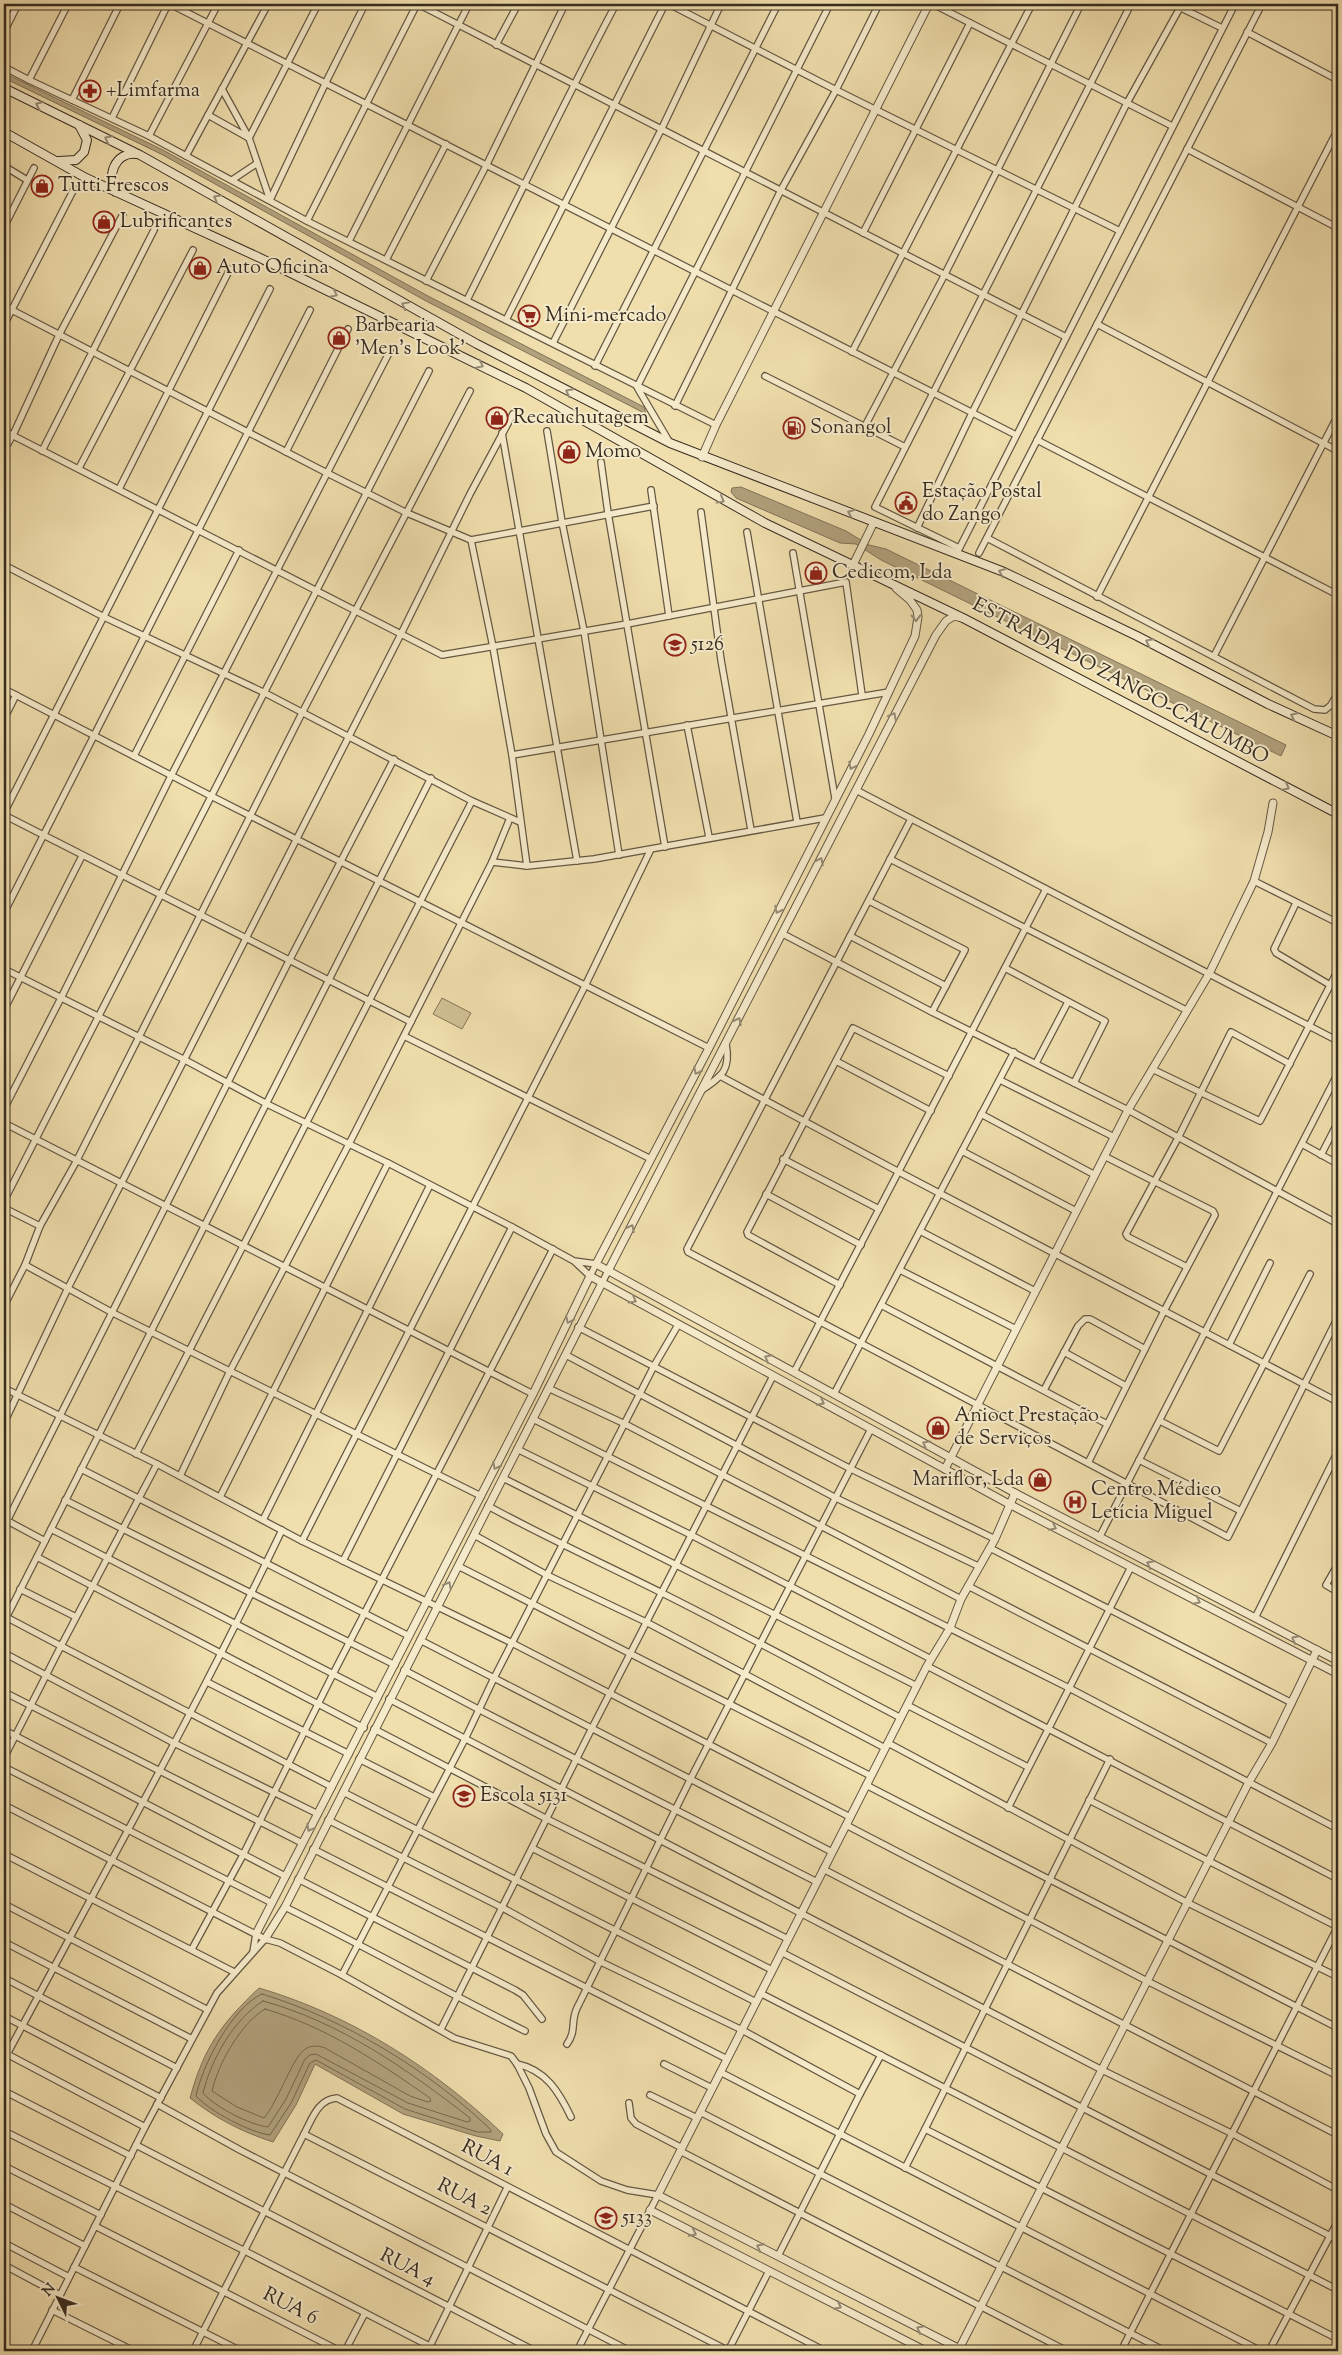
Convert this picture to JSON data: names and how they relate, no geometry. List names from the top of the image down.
{
  "streets": {
    "main road": ["ESTRADA DO ZANGO-CALUMBO"],
    "street": [
      "RUA 1",
      "RUA 2",
      "RUA 4",
      "RUA 6"
    ]
  },
  "crossings": [
    ["RUA 1", "RUA 2"]
  ],
  "places": {
    "pharmacy": ["+Limfarma"],
    "shop": [
      "Tutti Frescos",
      "Lubrificantes",
      "Auto Oficina",
      "Barbearia 'Men's Look'",
      "Recauchutagem",
      "Momo",
      "Cedicom, Lda",
      "Anioct Prestação de Serviços",
      "Mariflor, Lda"
    ],
    "supermarket": ["Mini-mercado"],
    "fuel station": ["Sonangol"],
    "public building": ["Estação Postal do Zango"],
    "school or university": ["5126", "Escola 5131", "5133"],
    "hospital": ["Centro Médico Letícia Miguel"]
  },
  "north": "top left"
}
